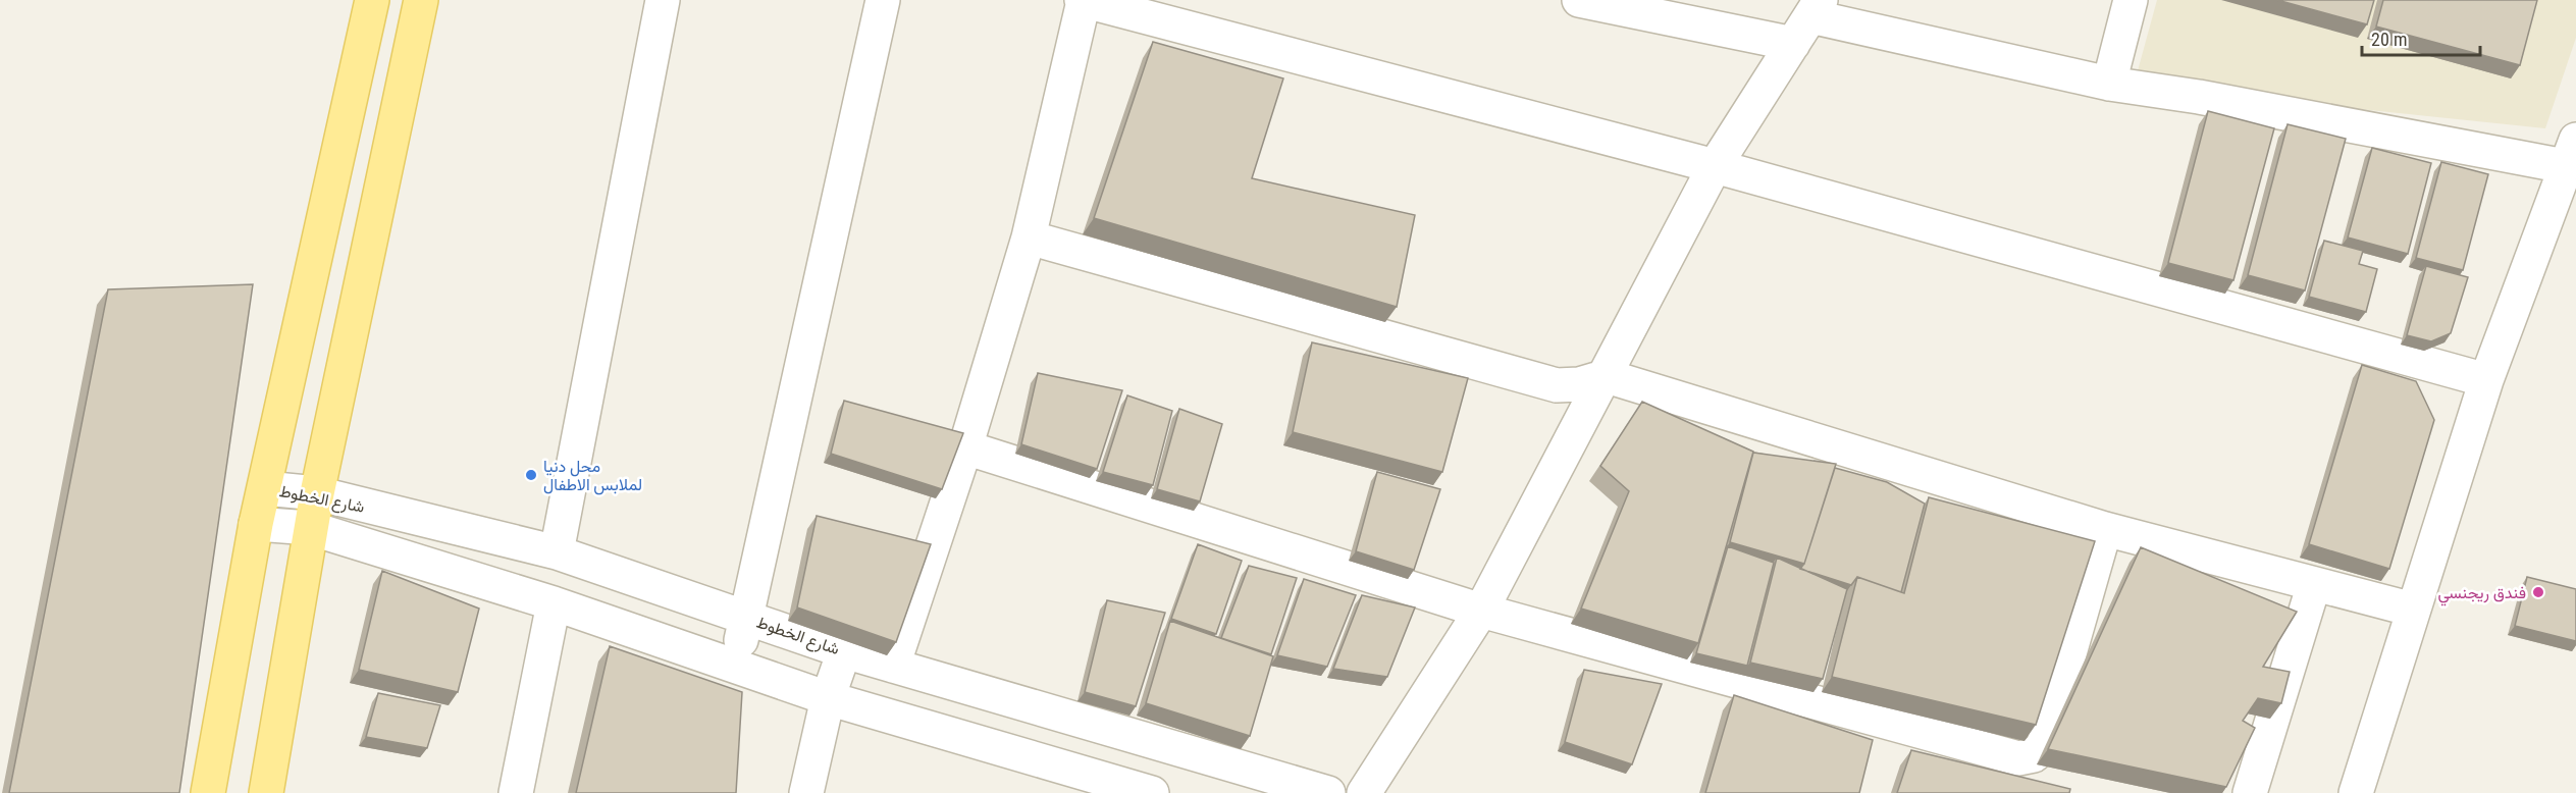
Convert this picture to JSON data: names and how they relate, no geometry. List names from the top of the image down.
{
  "streets": {
    "street": ["شارع الخطوط"]
  },
  "places": ["محل دنيا لملابس الاطفال", "فندق ريجنسي"],
  "scale_bar": "20 m"
}
